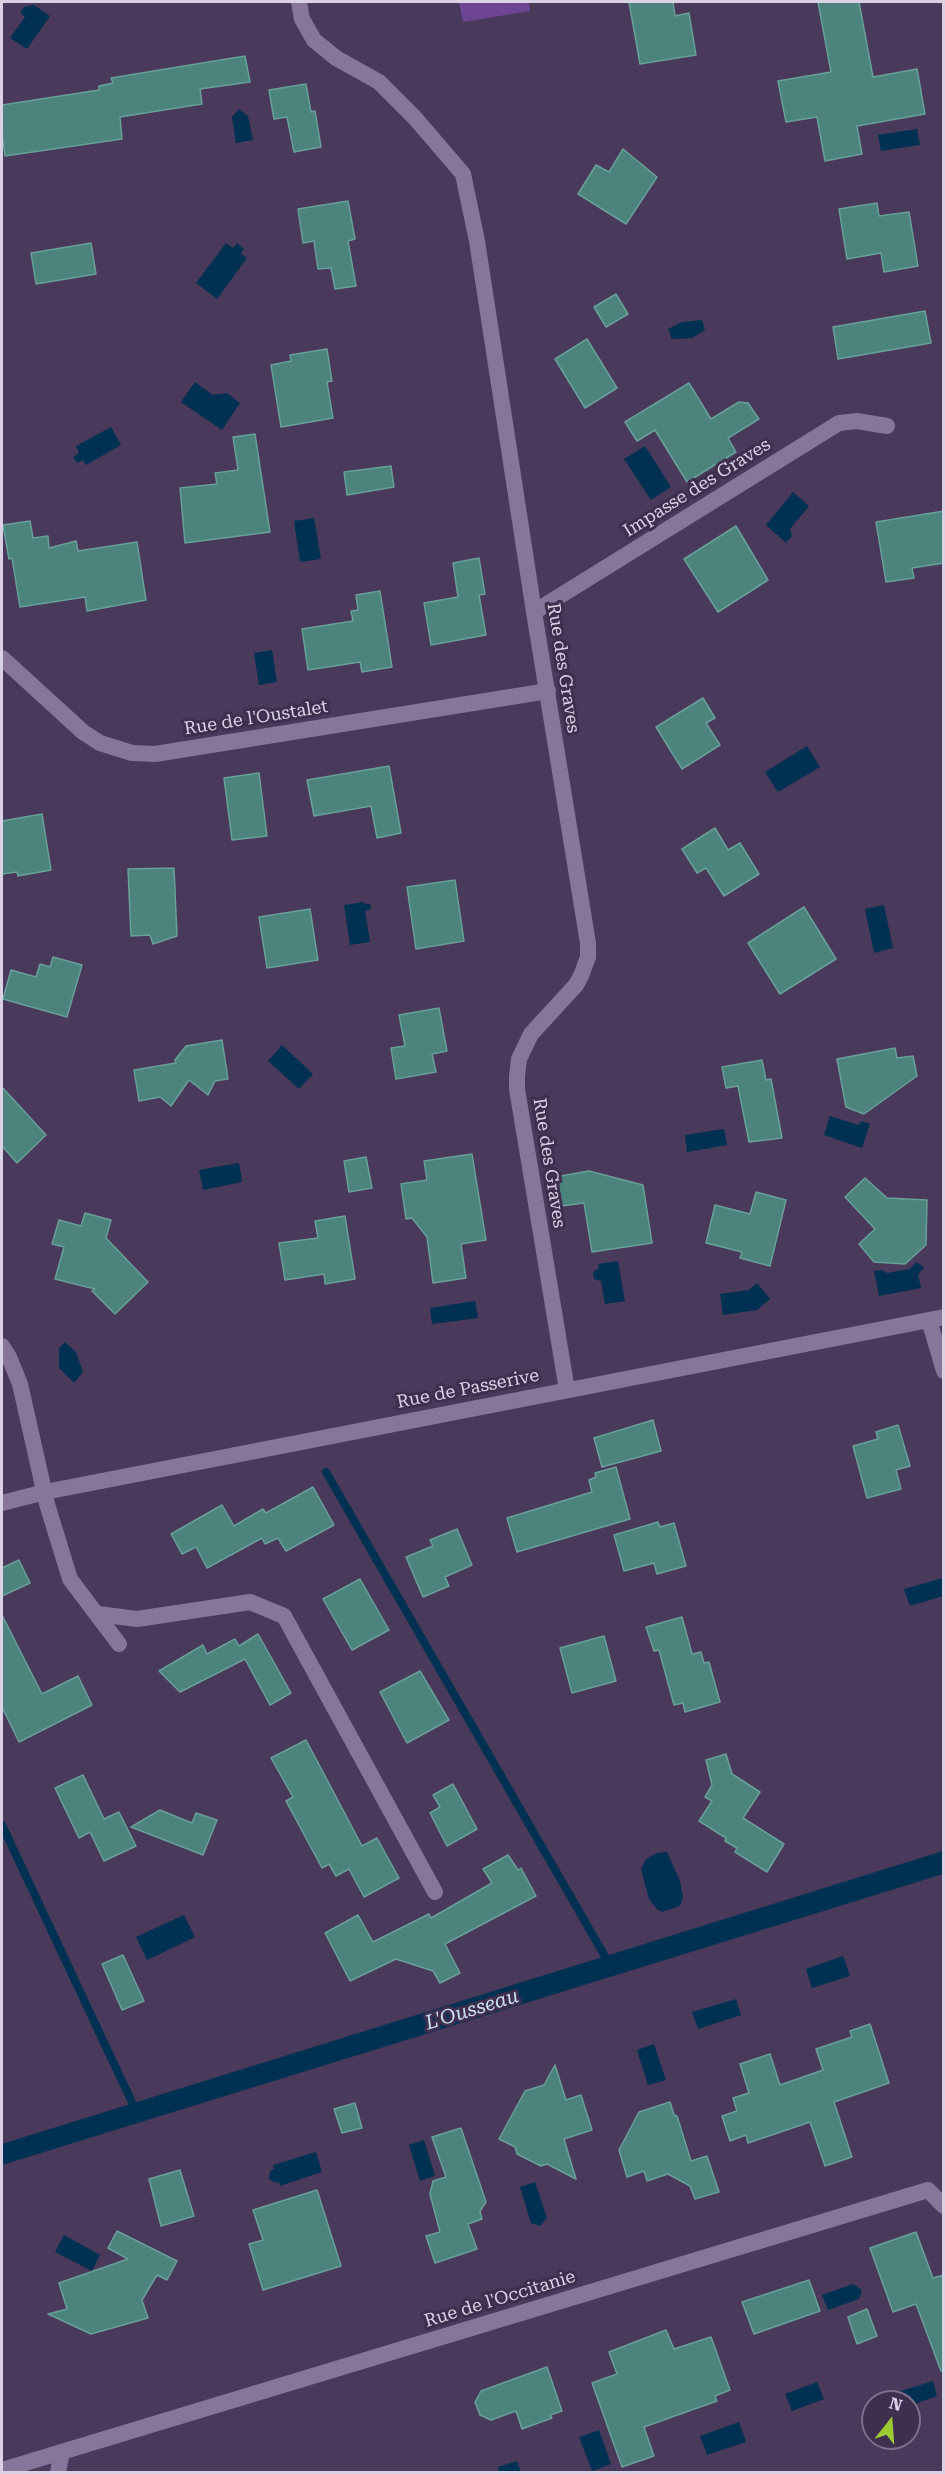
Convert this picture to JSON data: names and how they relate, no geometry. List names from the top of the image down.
{
  "streets": {
    "street": [
      "Impasse des Graves",
      "Rue des Graves",
      "Rue de l'Oustalet",
      "Rue de Passerive",
      "Rue de l'Occitanie"
    ]
  },
  "crossings": [
    ["Impasse des Graves", "Rue des Graves"],
    ["Rue des Graves", "Rue de l'Oustalet"],
    ["Rue des Graves", "Rue de Passerive"]
  ],
  "water": ["L'Ousseau"],
  "north": "top"
}
